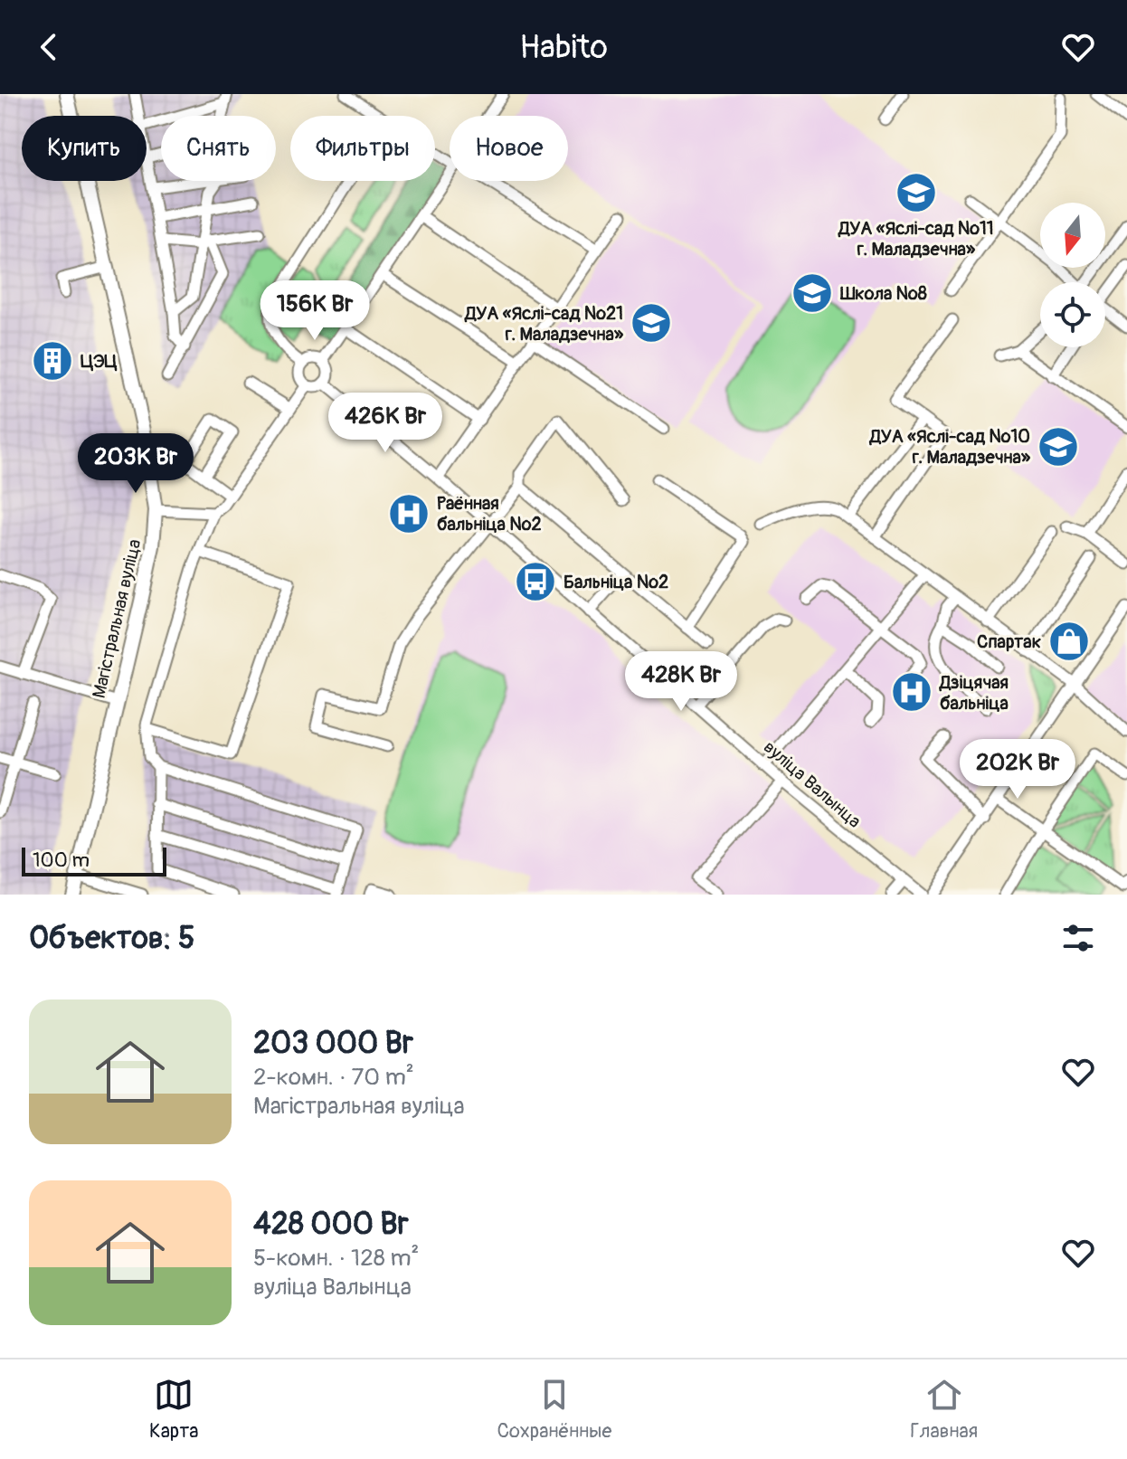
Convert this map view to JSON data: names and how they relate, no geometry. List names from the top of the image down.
{
  "streets": {
    "main road": ["Магістральная вуліца"],
    "street": ["вуліца Валынца"]
  },
  "places": {
    "school or university": [
      "ДУА «Яслі-сад №11 г. Маладзечна»",
      "Школа №8",
      "ДУА «Яслі-сад №21 г. Маладзечна»",
      "ДУА «Яслі-сад №10 г. Маладзечна»"
    ],
    "building": ["ЦЭЦ"],
    "hospital": ["Раённая бальніца №2", "Дзіцячая бальніца"],
    "bus stop": ["Бальніца №2"],
    "shop": ["Спартак"]
  },
  "scale_bar": "100 m",
  "north": "bottom",
  "page": {
    "header": "Habito",
    "chip": [
      "Купить",
      "Снять",
      "Фильтры",
      "Новое"
    ],
    "price": [
      "156K Br",
      "426K Br",
      "203K Br",
      "428K Br",
      "202K Br"
    ],
    "scale": "100 m",
    "heading": "Объектов: 5",
    "list": [
      {
        "name": "203 000 Br",
        "note": "2-комн. · 70 m² · Магістральная вуліца"
      },
      {
        "name": "428 000 Br",
        "note": "5-комн. · 128 m² · вуліца Валынца"
      }
    ],
    "tabs": ["Карта", "Сохранённые", "Главная"]
  }
}
